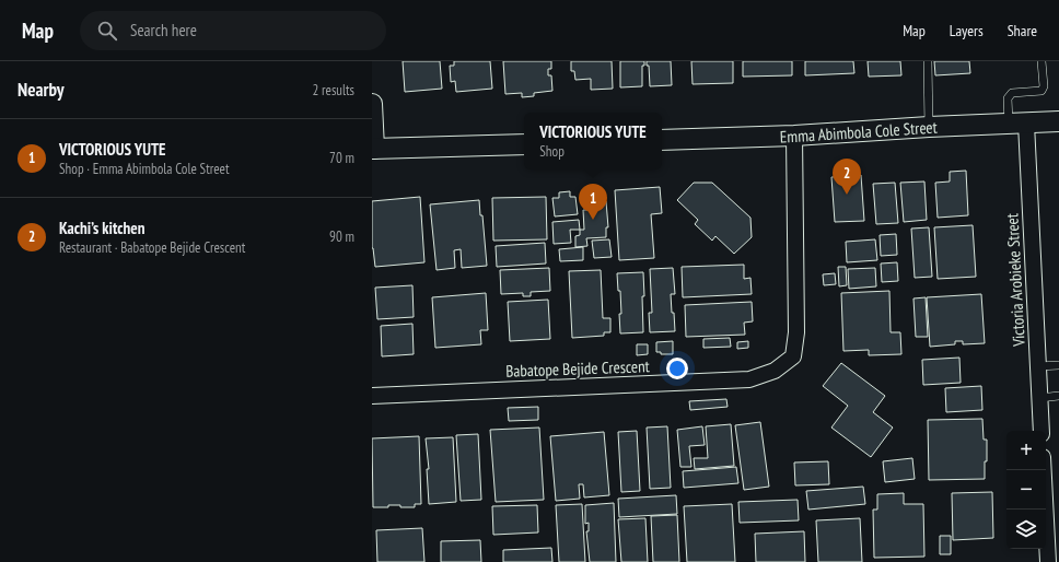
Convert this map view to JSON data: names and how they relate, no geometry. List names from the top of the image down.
{
  "streets": {
    "street": ["Emma Abimbola Cole Street", "Victoria Arobieke Street", "Babatope Bejide Crescent"]
  },
  "crossings": [
    ["Emma Abimbola Cole Street", "Victoria Arobieke Street"],
    ["Emma Abimbola Cole Street", "Babatope Bejide Crescent"]
  ],
  "page": {
    "header": "Map",
    "search": "Search here",
    "nav": ["Map", "Layers", "Share"],
    "heading": ["Nearby", "2 results"],
    "popup": ["VICTORIOUS YUTE", "Shop"],
    "list": [
      {
        "mark": "1",
        "name": "VICTORIOUS YUTE",
        "note": "Shop · Emma Abimbola Cole Street",
        "value": "70 m"
      },
      {
        "mark": "2",
        "name": "Kachi’s kitchen",
        "note": "Restaurant · Babatope Bejide Crescent",
        "value": "90 m"
      }
    ],
    "pins": ["2", "1"],
    "map_buttons": ["+", "−"]
  }
}
